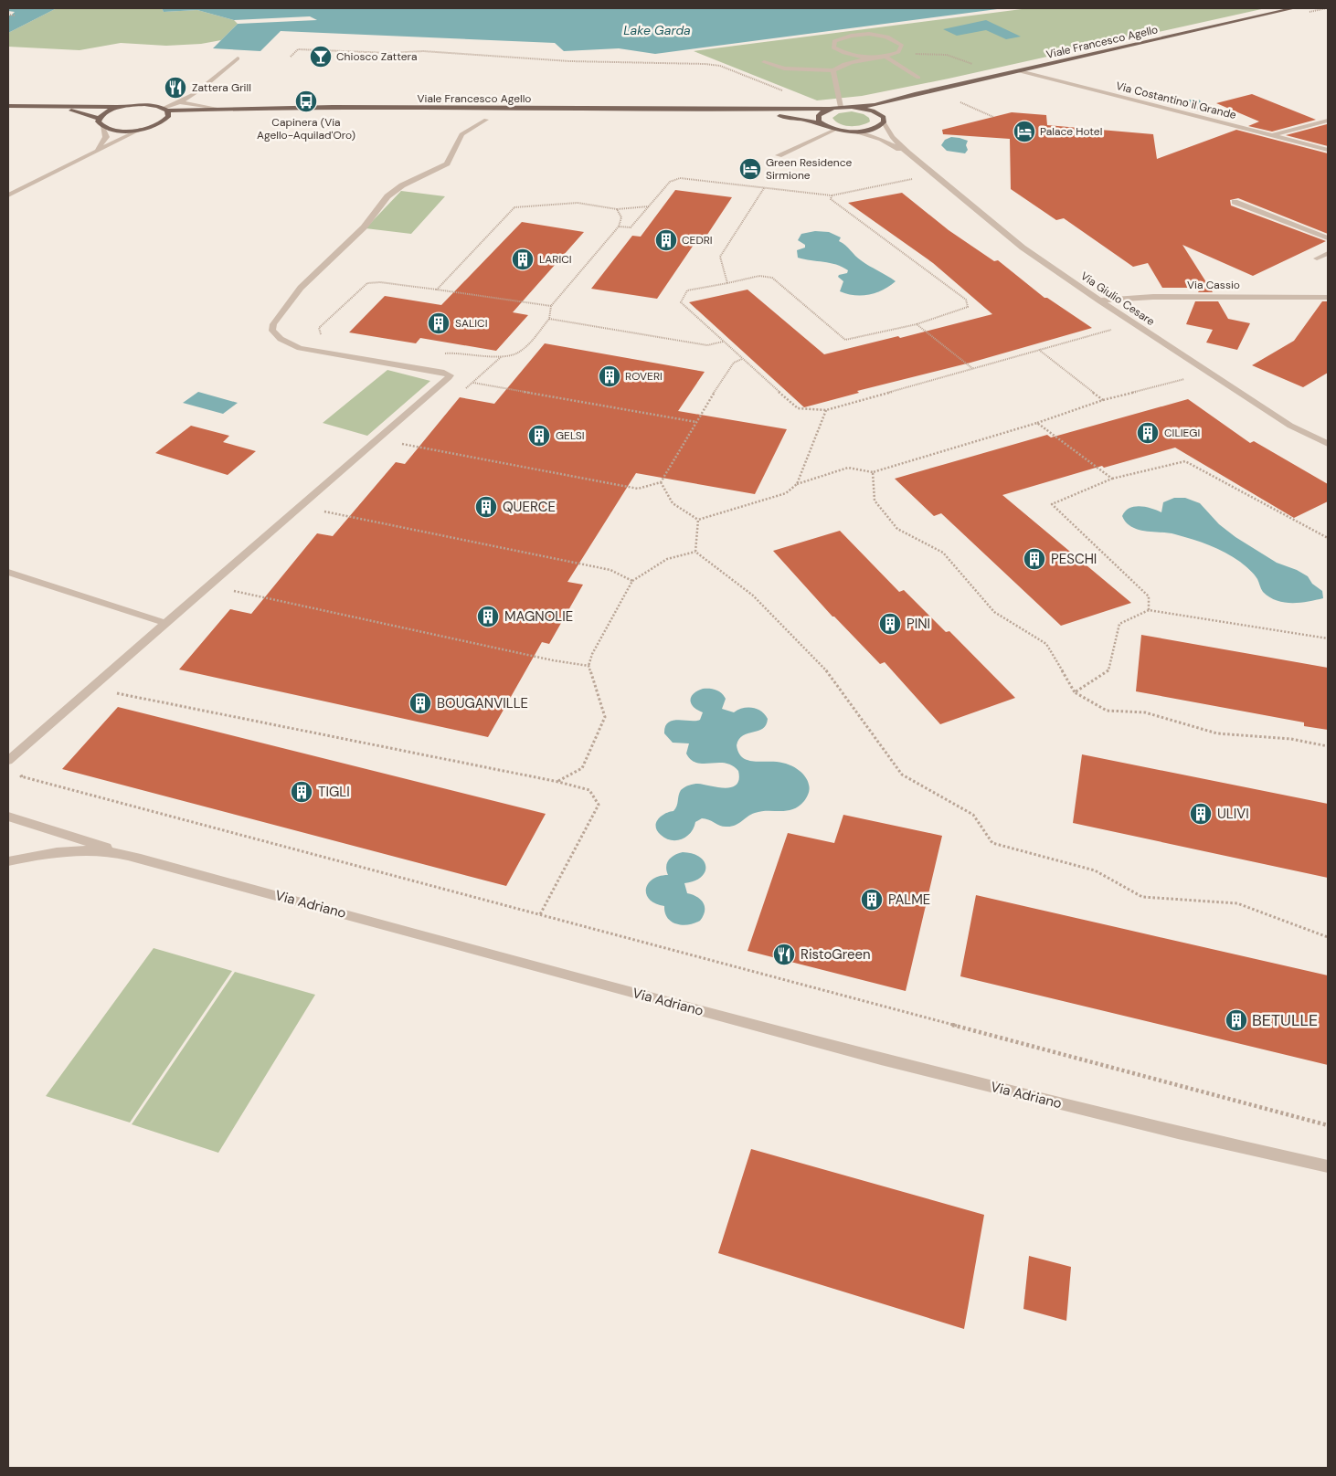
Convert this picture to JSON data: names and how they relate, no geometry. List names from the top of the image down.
{
  "streets": {
    "main road": ["Viale Francesco Agello"],
    "street": [
      "Via Costantino il Grande",
      "Via Cassio",
      "Via Giulio Cesare",
      "Via Adriano"
    ]
  },
  "crossings": [
    ["Viale Francesco Agello", "Via Costantino il Grande"],
    ["Viale Francesco Agello", "Via Giulio Cesare"],
    ["Via Cassio", "Via Giulio Cesare"]
  ],
  "water": ["Lake Garda"],
  "places": {
    "bar": ["Chiosco Zattera"],
    "restaurant": ["Zattera Grill", "RistoGreen"],
    "bus stop": ["Capinera (Via Agello-Aquilad'Oro)"],
    "hotel": ["Palace Hotel", "Green Residence Sirmione"],
    "building": [
      "CEDRI",
      "LARICI",
      "SALICI",
      "ROVERI",
      "CILIEGI",
      "GELSI",
      "QUERCE",
      "PESCHI",
      "MAGNOLIE",
      "PINI",
      "BOUGANVILLE",
      "TIGLI",
      "ULIVI",
      "PALME",
      "BETULLE"
    ]
  }
}
